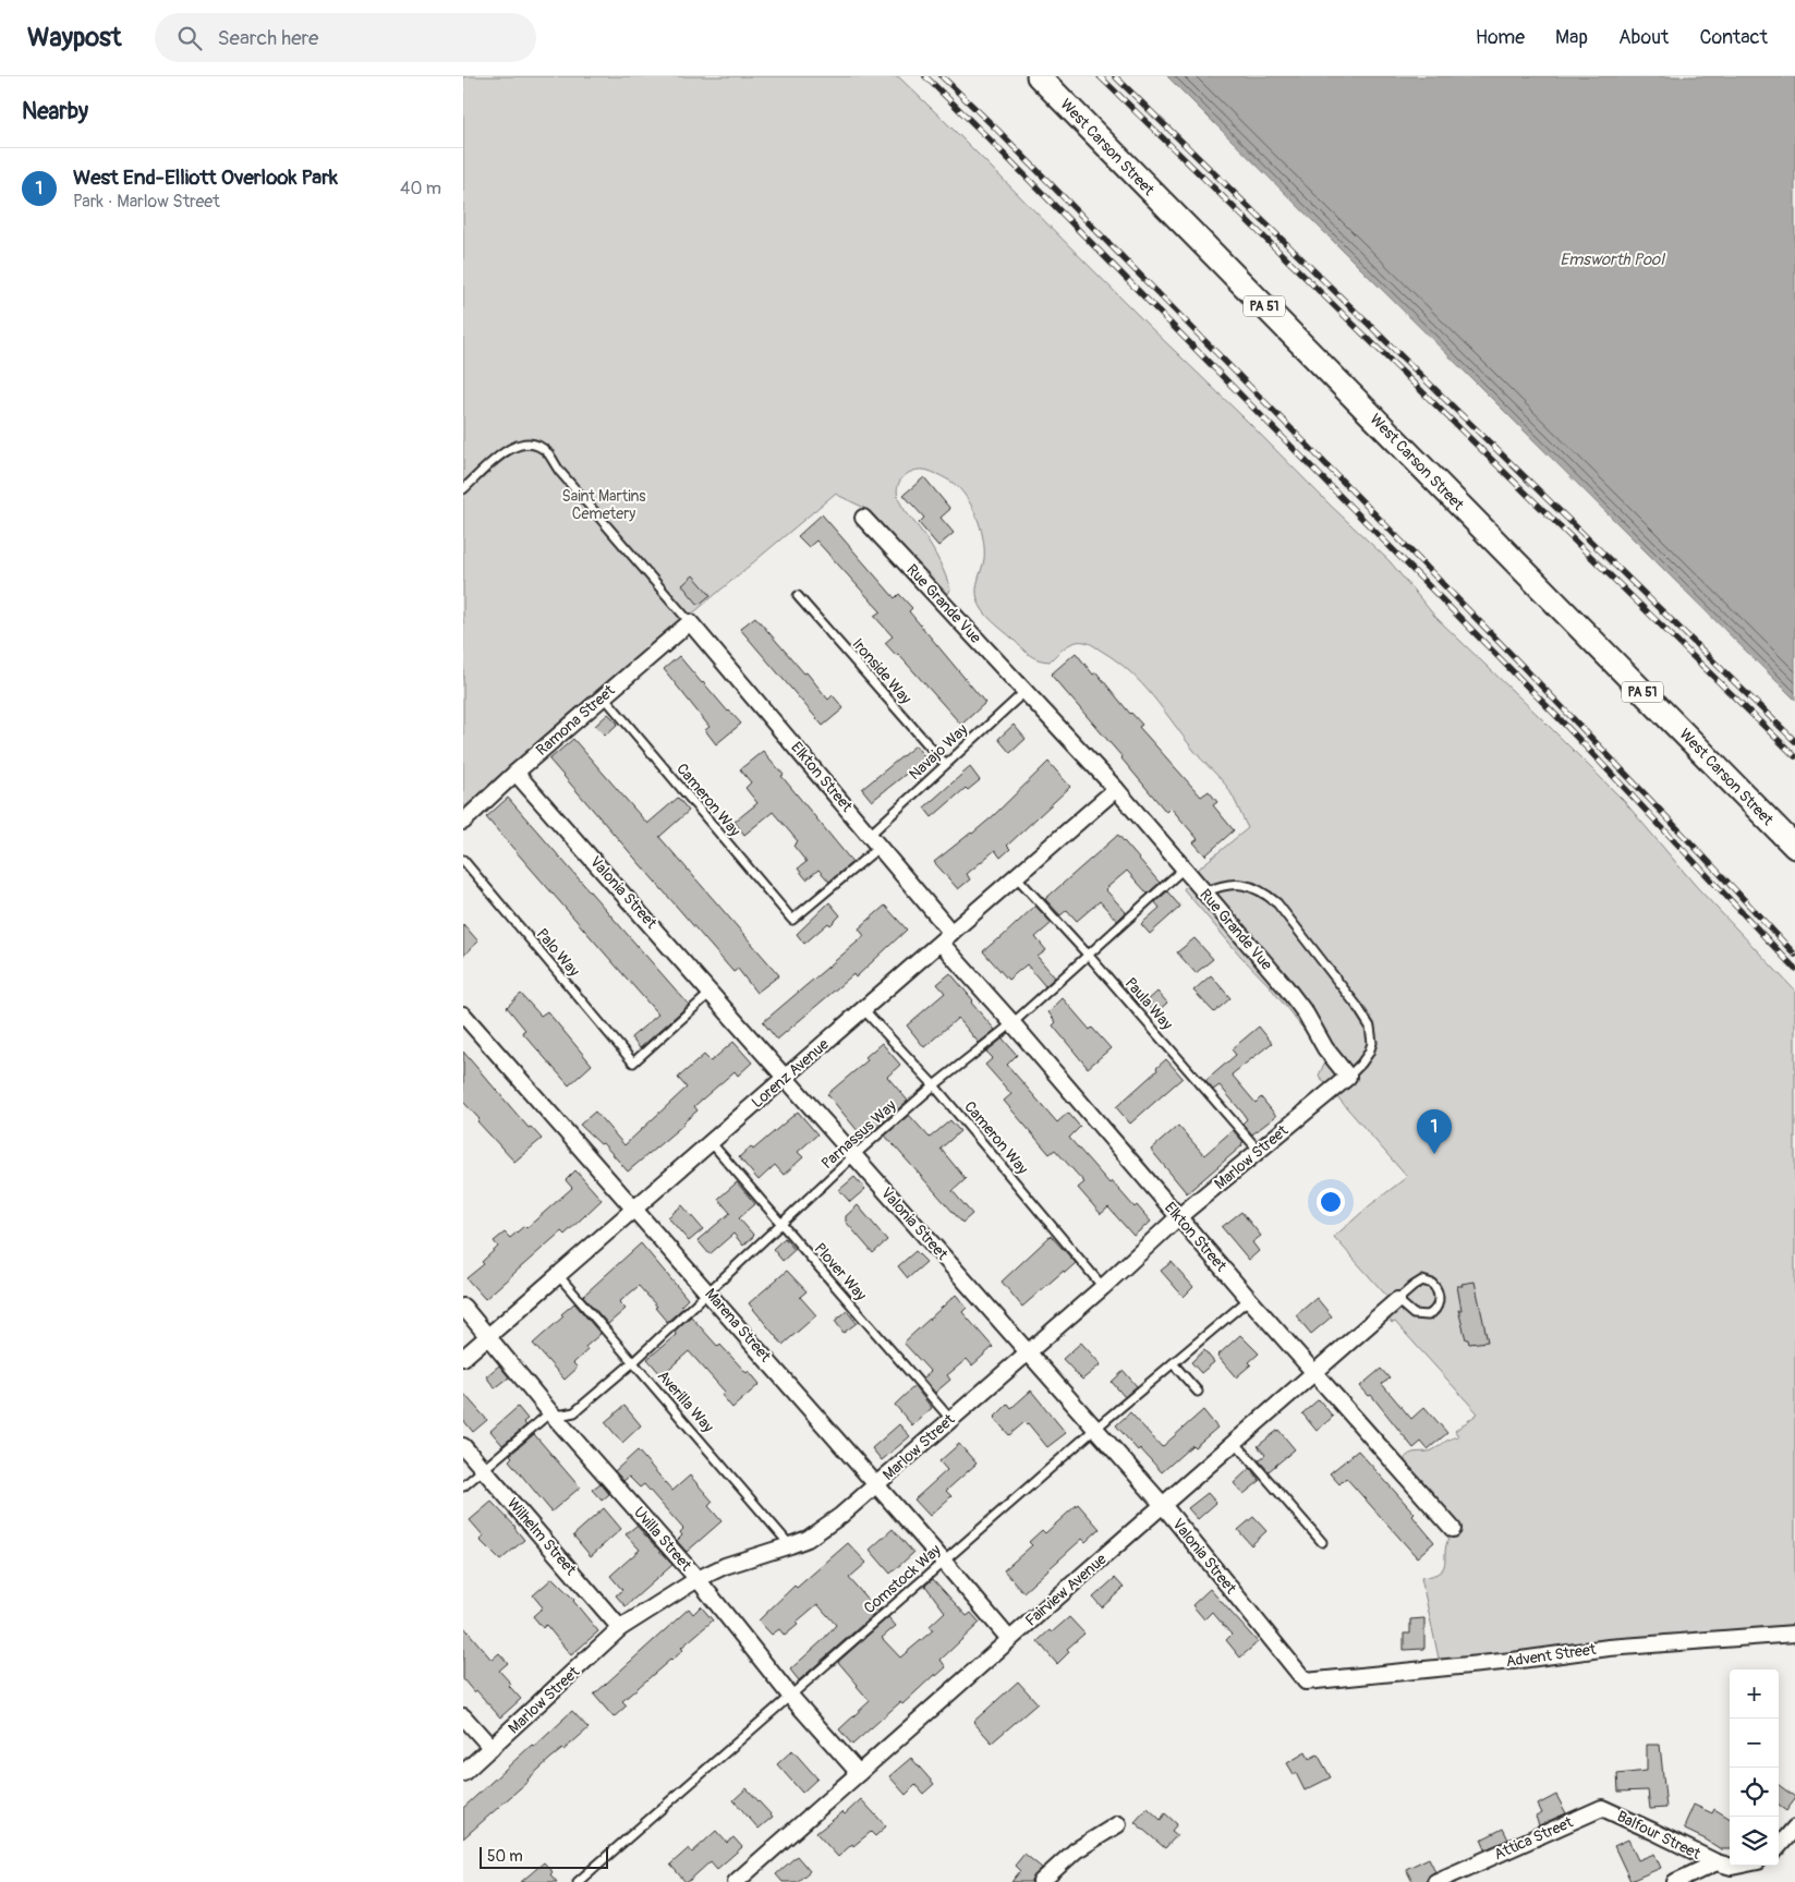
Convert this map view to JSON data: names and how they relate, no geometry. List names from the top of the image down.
{
  "streets": {
    "main road": ["West Carson Street", "PA 51"],
    "street": [
      "Rue Grande Vue",
      "Ramona Street",
      "Elkton Street",
      "Valonia Street",
      "Lorenz Avenue",
      "Marlow Street",
      "Marena Street",
      "Wilhelm Street",
      "Uvilla Street",
      "Fairview Avenue",
      "Advent Street",
      "Balfour Street",
      "Attica Street"
    ],
    "lane": [
      "Ironside Way",
      "Navajo Way",
      "Cameron Way",
      "Palo Way",
      "Paula Way",
      "Parnassus Way",
      "Plover Way",
      "Averilla Way",
      "Comstock Way"
    ]
  },
  "crossings": [
    ["Rue Grande Vue", "Navajo Way"],
    ["Rue Grande Vue", "Lorenz Avenue"],
    ["Rue Grande Vue", "Parnassus Way"],
    ["Rue Grande Vue", "Marlow Street"],
    ["Ironside Way", "Navajo Way"],
    ["Ramona Street", "Elkton Street"],
    ["Ramona Street", "Cameron Way"],
    ["Ramona Street", "Valonia Street"],
    ["Navajo Way", "Elkton Street"],
    ["Elkton Street", "Cameron Way"],
    ["Elkton Street", "Lorenz Avenue"],
    ["Elkton Street", "Parnassus Way"],
    ["Elkton Street", "Marlow Street"],
    ["Elkton Street", "Comstock Way"],
    ["Elkton Street", "Fairview Avenue"],
    ["Cameron Way", "Lorenz Avenue"],
    ["Cameron Way", "Parnassus Way"],
    ["Cameron Way", "Marlow Street"],
    ["Valonia Street", "Palo Way"],
    ["Valonia Street", "Lorenz Avenue"],
    ["Valonia Street", "Parnassus Way"],
    ["Valonia Street", "Marlow Street"],
    ["Valonia Street", "Comstock Way"],
    ["Valonia Street", "Fairview Avenue"],
    ["Valonia Street", "Advent Street"],
    ["Paula Way", "Lorenz Avenue"],
    ["Paula Way", "Parnassus Way"],
    ["Paula Way", "Marlow Street"],
    ["Lorenz Avenue", "Plover Way"],
    ["Lorenz Avenue", "Marena Street"],
    ["Lorenz Avenue", "Averilla Way"],
    ["Lorenz Avenue", "Uvilla Street"],
    ["Parnassus Way", "Plover Way"],
    ["Parnassus Way", "Marena Street"],
    ["Parnassus Way", "Averilla Way"],
    ["Parnassus Way", "Wilhelm Street"],
    ["Parnassus Way", "Uvilla Street"],
    ["Marlow Street", "Plover Way"],
    ["Marlow Street", "Marena Street"],
    ["Marlow Street", "Averilla Way"],
    ["Marlow Street", "Wilhelm Street"],
    ["Marlow Street", "Uvilla Street"],
    ["Marena Street", "Comstock Way"],
    ["Marena Street", "Fairview Avenue"],
    ["Uvilla Street", "Comstock Way"],
    ["Uvilla Street", "Fairview Avenue"],
    ["Balfour Street", "Attica Street"]
  ],
  "water": ["Emsworth Pool"],
  "parks": ["Saint Martins Cemetery"],
  "scale_bar": "50 m",
  "page": {
    "header": "Waypost",
    "search": "Search here",
    "nav": [
      "Home",
      "Map",
      "About",
      "Contact"
    ],
    "heading": "Nearby",
    "list": [
      {
        "mark": "1",
        "name": "West End-Elliott Overlook Park",
        "note": "Park · Marlow Street",
        "value": "40 m"
      }
    ],
    "pins": "1",
    "map_buttons": ["+", "−"],
    "scale": "50 m"
  }
}
